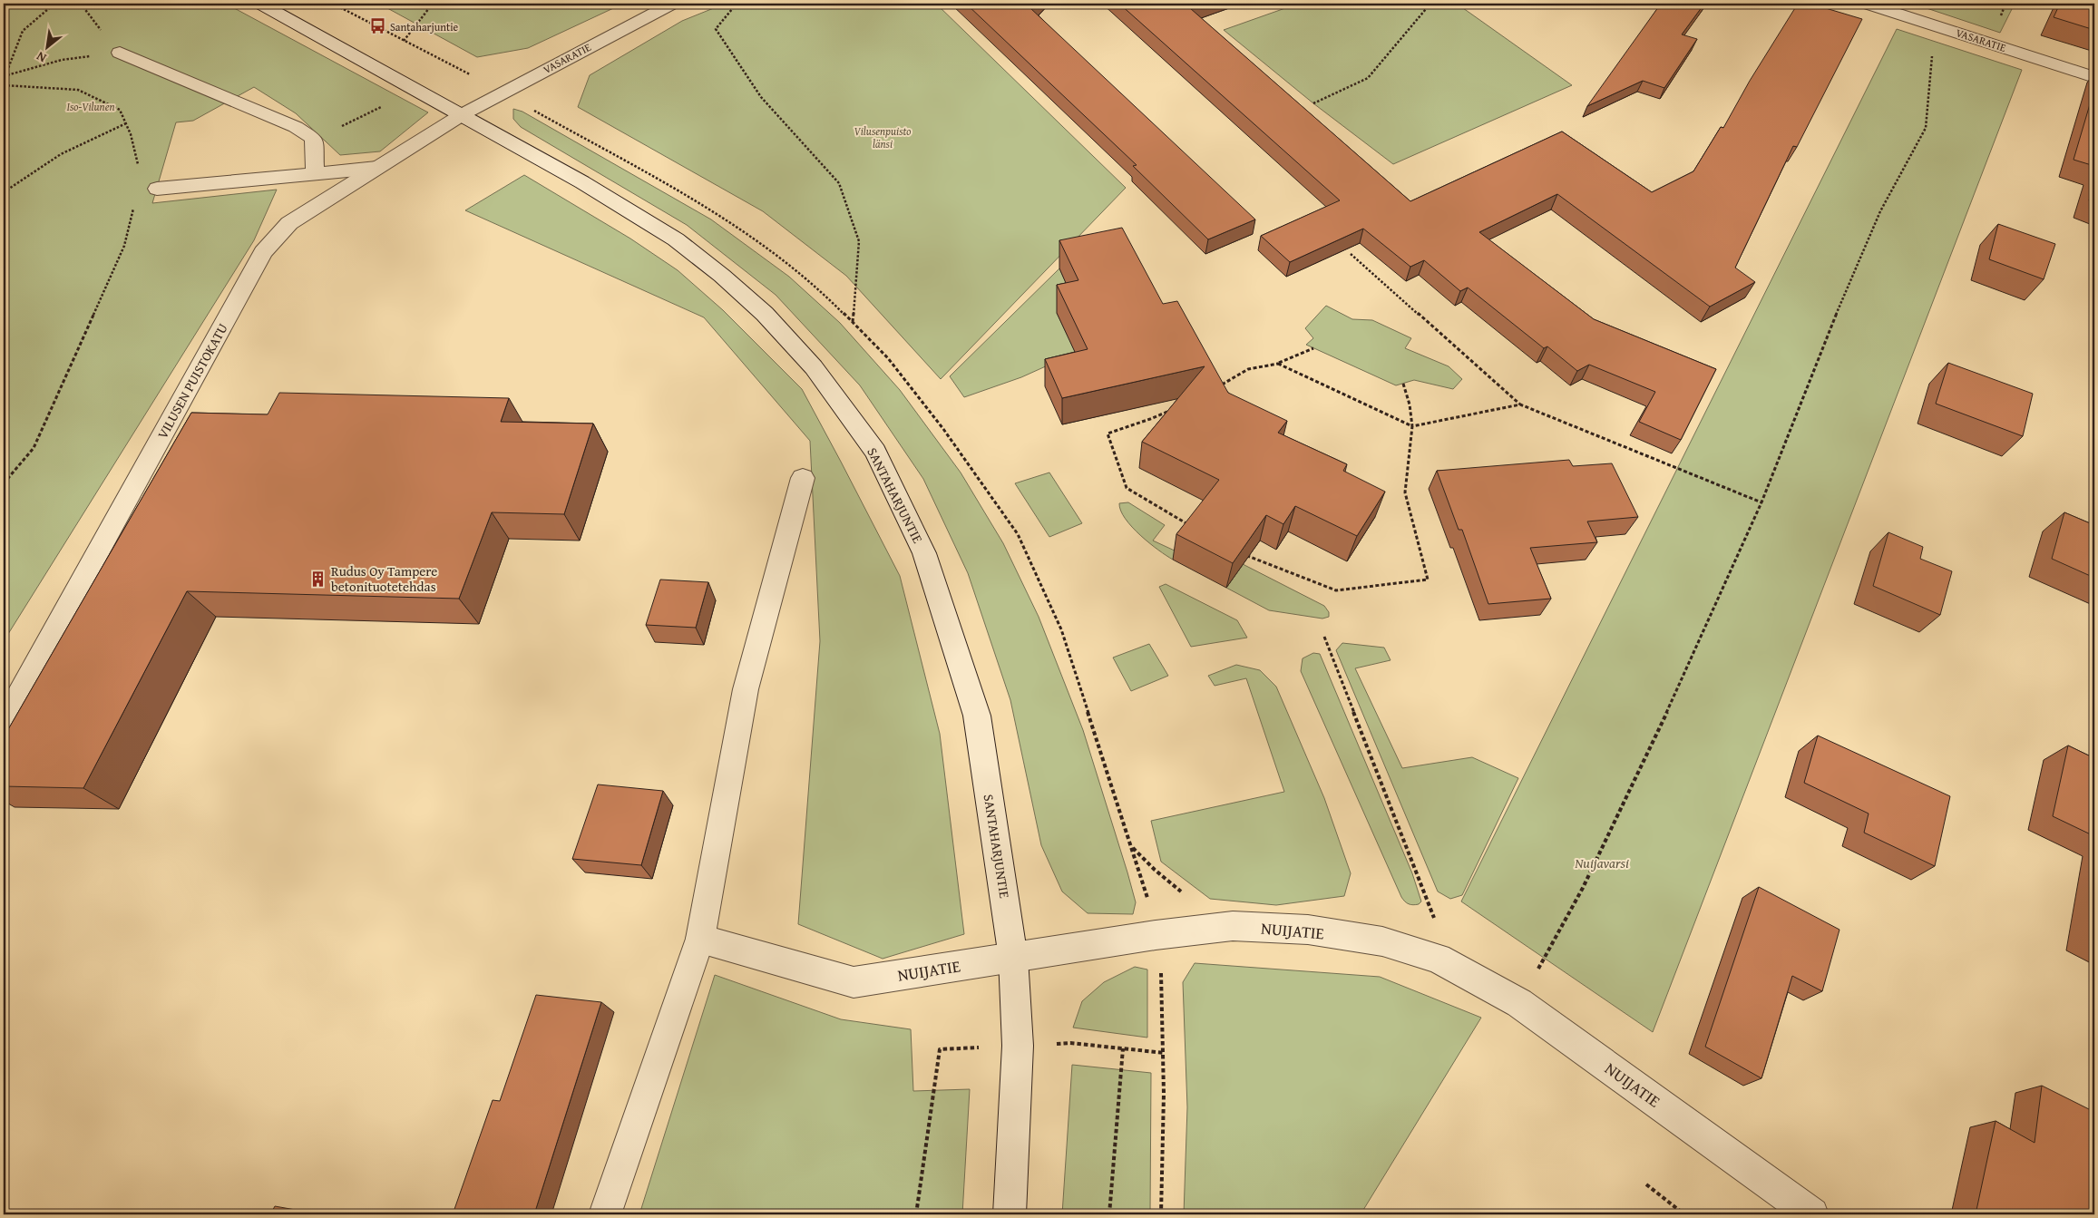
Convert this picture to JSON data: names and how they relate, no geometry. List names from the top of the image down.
{
  "streets": {
    "street": [
      "VASARATIE",
      "VILUSEN PUISTOKATU",
      "SANTAHARJUNTIE",
      "NUIJATIE"
    ]
  },
  "crossings": [
    ["VASARATIE", "VILUSEN PUISTOKATU"],
    ["VASARATIE", "SANTAHARJUNTIE"],
    ["VILUSEN PUISTOKATU", "SANTAHARJUNTIE"],
    ["SANTAHARJUNTIE", "NUIJATIE"]
  ],
  "parks": ["Iso-Vilunen", "Vilusenpuisto länsi", "Nuijavarsi"],
  "places": {
    "bus stop": ["Santaharjuntie"],
    "building": ["Rudus Oy Tampere betonituotetehdas"]
  },
  "north": "bottom left"
}
